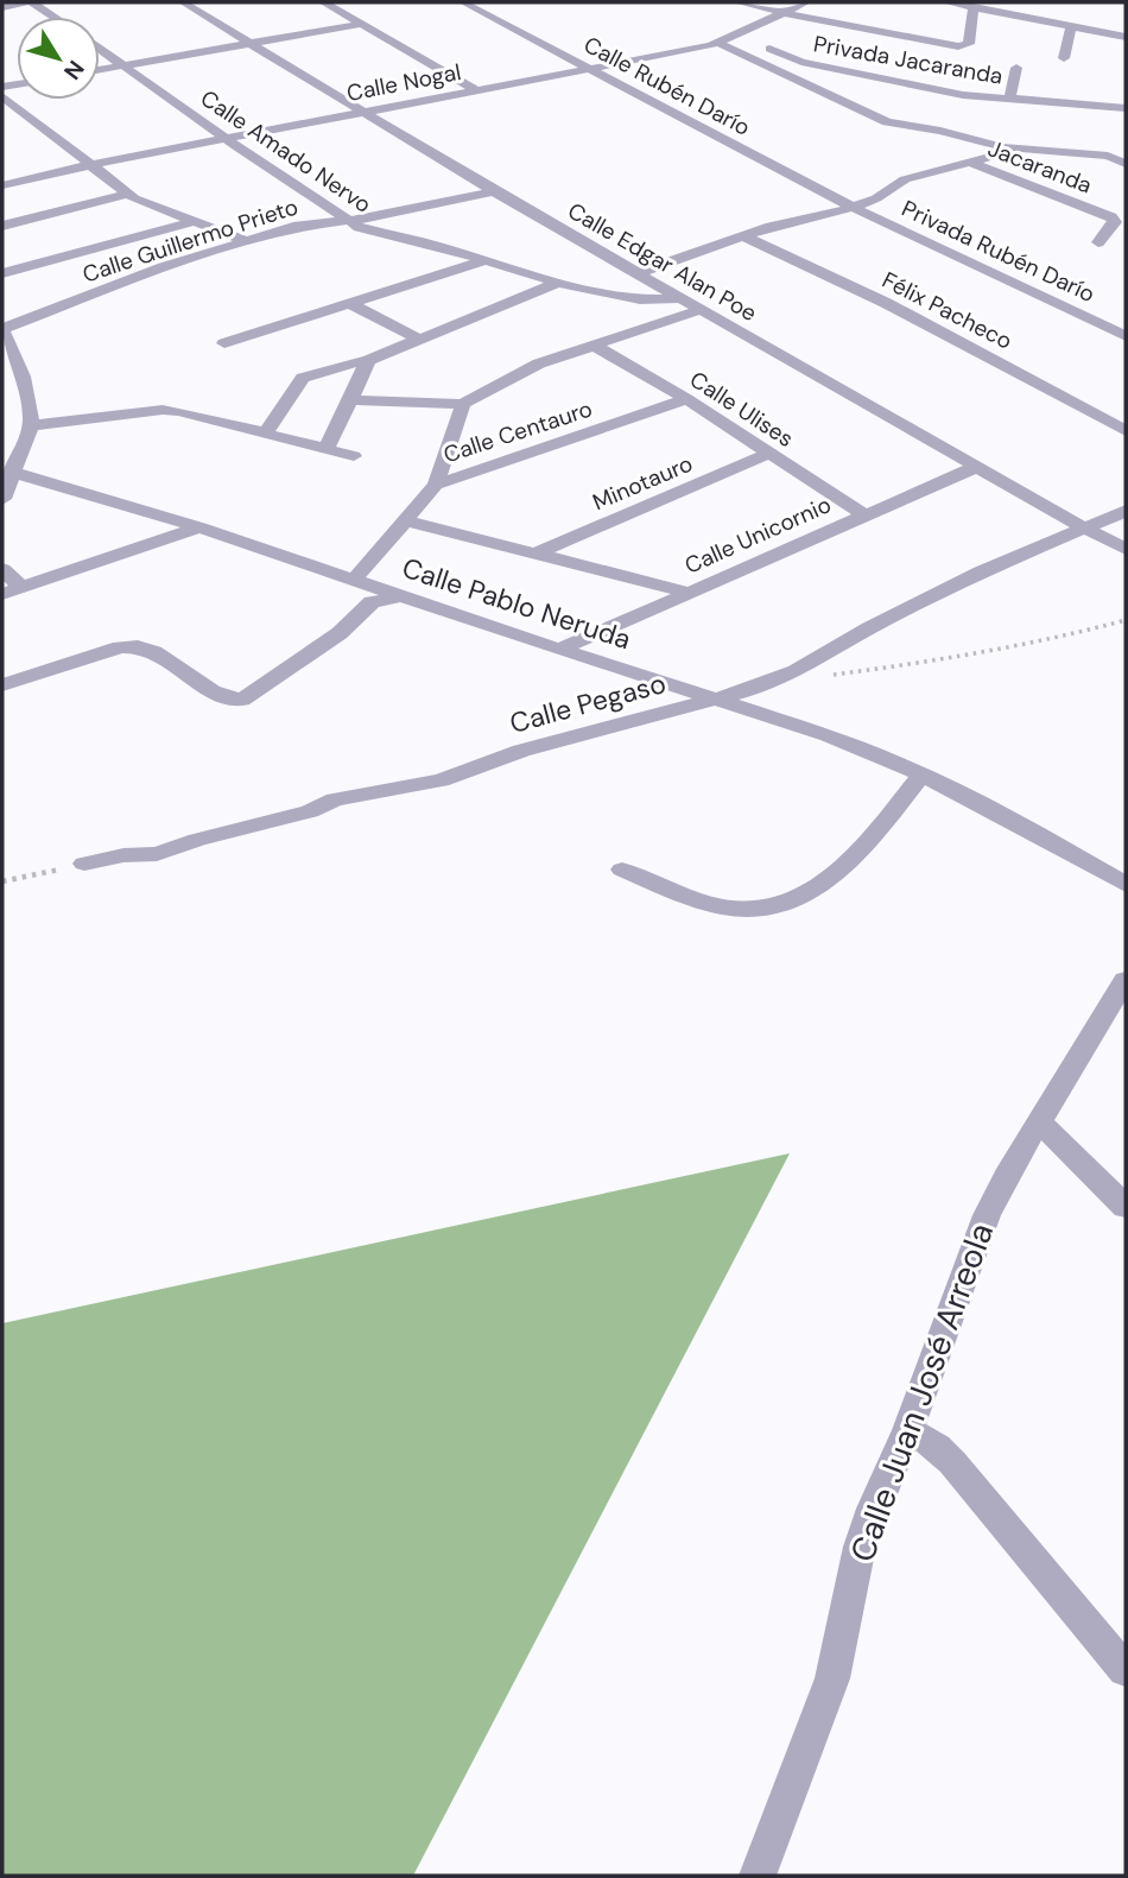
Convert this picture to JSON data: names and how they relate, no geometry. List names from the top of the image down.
{
  "streets": {
    "street": [
      "Privada Jacaranda",
      "Calle Nogal",
      "Calle Rubén Darío",
      "Calle Amado Nervo",
      "Jacaranda",
      "Calle Guillermo Prieto",
      "Privada Rubén Darío",
      "Calle Edgar Alan Poe",
      "Félix Pacheco",
      "Calle Ulises",
      "Calle Centauro",
      "Minotauro",
      "Calle Unicornio",
      "Calle Pablo Neruda",
      "Calle Pegaso",
      "Calle Juan José Arreola"
    ]
  },
  "crossings": [
    ["Privada Jacaranda", "Calle Nogal"],
    ["Calle Nogal", "Calle Rubén Darío"],
    ["Calle Nogal", "Calle Amado Nervo"],
    ["Calle Nogal", "Calle Edgar Alan Poe"],
    ["Calle Rubén Darío", "Privada Rubén Darío"],
    ["Calle Amado Nervo", "Calle Guillermo Prieto"],
    ["Calle Amado Nervo", "Calle Edgar Alan Poe"],
    ["Calle Guillermo Prieto", "Calle Edgar Alan Poe"],
    ["Calle Edgar Alan Poe", "Calle Unicornio"],
    ["Calle Edgar Alan Poe", "Calle Pegaso"],
    ["Calle Ulises", "Calle Centauro"],
    ["Calle Ulises", "Minotauro"],
    ["Calle Ulises", "Calle Unicornio"],
    ["Calle Centauro", "Calle Pablo Neruda"],
    ["Calle Unicornio", "Calle Pablo Neruda"],
    ["Calle Pablo Neruda", "Calle Pegaso"]
  ],
  "north": "bottom right"
}
